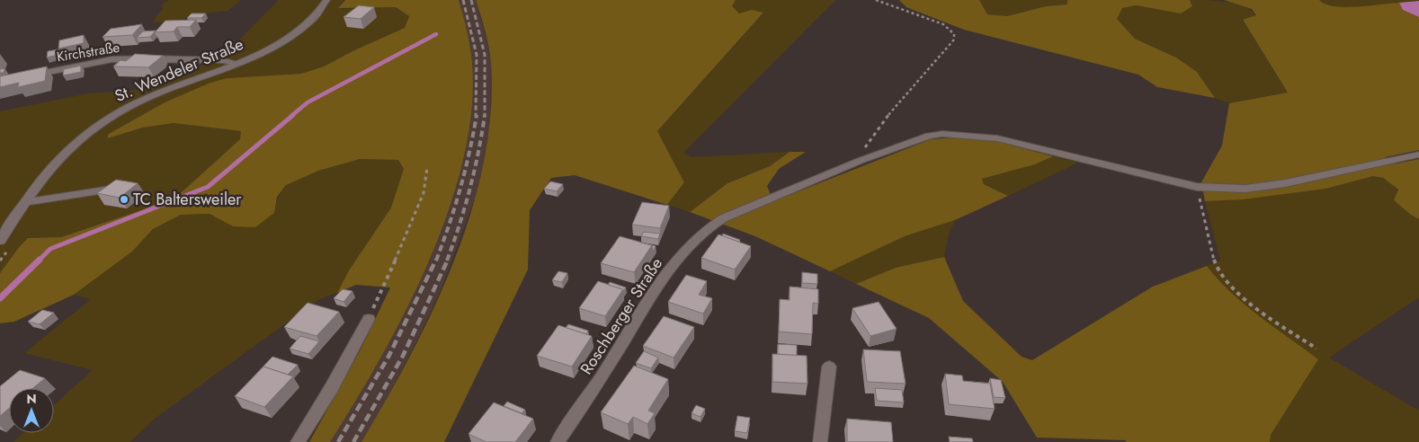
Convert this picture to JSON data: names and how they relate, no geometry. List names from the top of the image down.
{
  "streets": {
    "street": ["Kirchstraße", "St. Wendeler Straße", "Roschberger Straße"]
  },
  "crossings": [
    ["Kirchstraße", "St. Wendeler Straße"]
  ],
  "places": ["TC Baltersweiler"],
  "north": "top"
}
